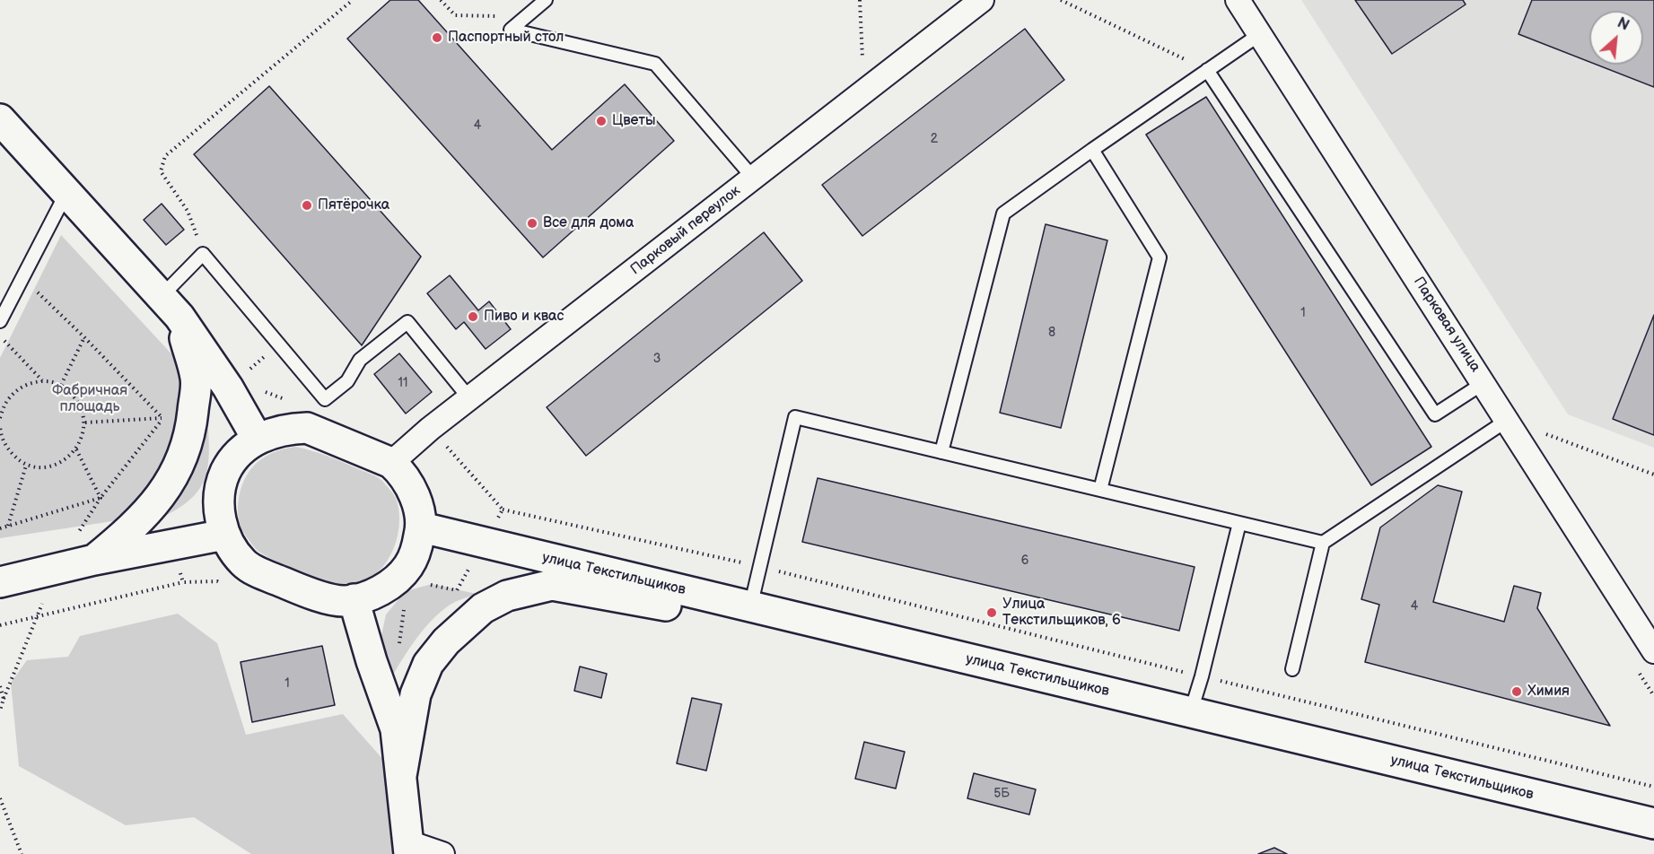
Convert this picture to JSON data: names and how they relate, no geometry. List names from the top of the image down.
{
  "streets": {
    "main road": ["улица Текстильщиков"],
    "street": ["Парковый переулок", "Парковая улица"]
  },
  "crossings": [
    ["Парковый переулок", "улица Текстильщиков"]
  ],
  "parks": ["Фабричная площадь"],
  "places": [
    "Паспортный стол",
    "Цветы",
    "Пятёрочка",
    "Все для дома",
    "Пиво и квас",
    "Улица Текстильщиков, 6",
    "Химия"
  ],
  "house_numbers": [
    "4",
    "2",
    "1",
    "8",
    "3",
    "11",
    "6",
    "4",
    "1",
    "5Б"
  ],
  "north": "top right"
}
